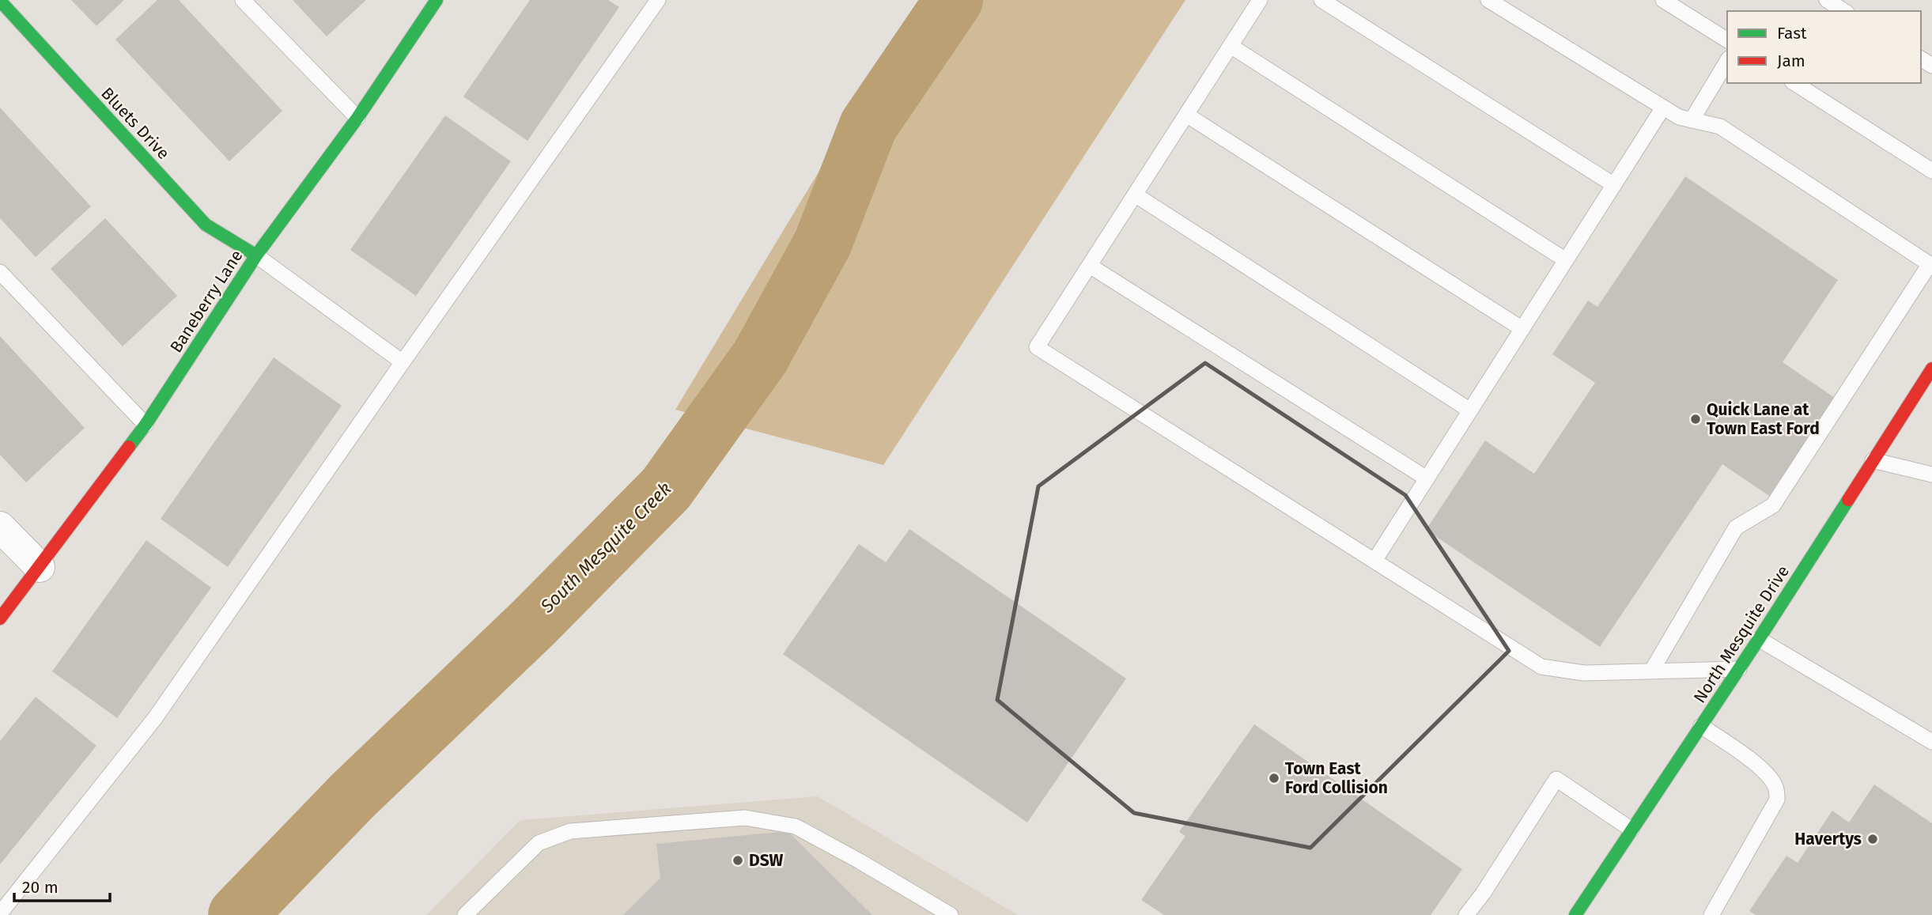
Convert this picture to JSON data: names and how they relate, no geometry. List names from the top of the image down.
{
  "streets": {
    "street": ["Bluets Drive", "Baneberry Lane", "North Mesquite Drive"]
  },
  "crossings": [
    ["Bluets Drive", "Baneberry Lane"]
  ],
  "water": ["South Mesquite Creek"],
  "places": [
    "Quick Lane at Town East Ford",
    "Town East Ford Collision",
    "Havertys",
    "DSW"
  ],
  "legend": ["Fast", "Jam"],
  "scale_bar": "20 m"
}
